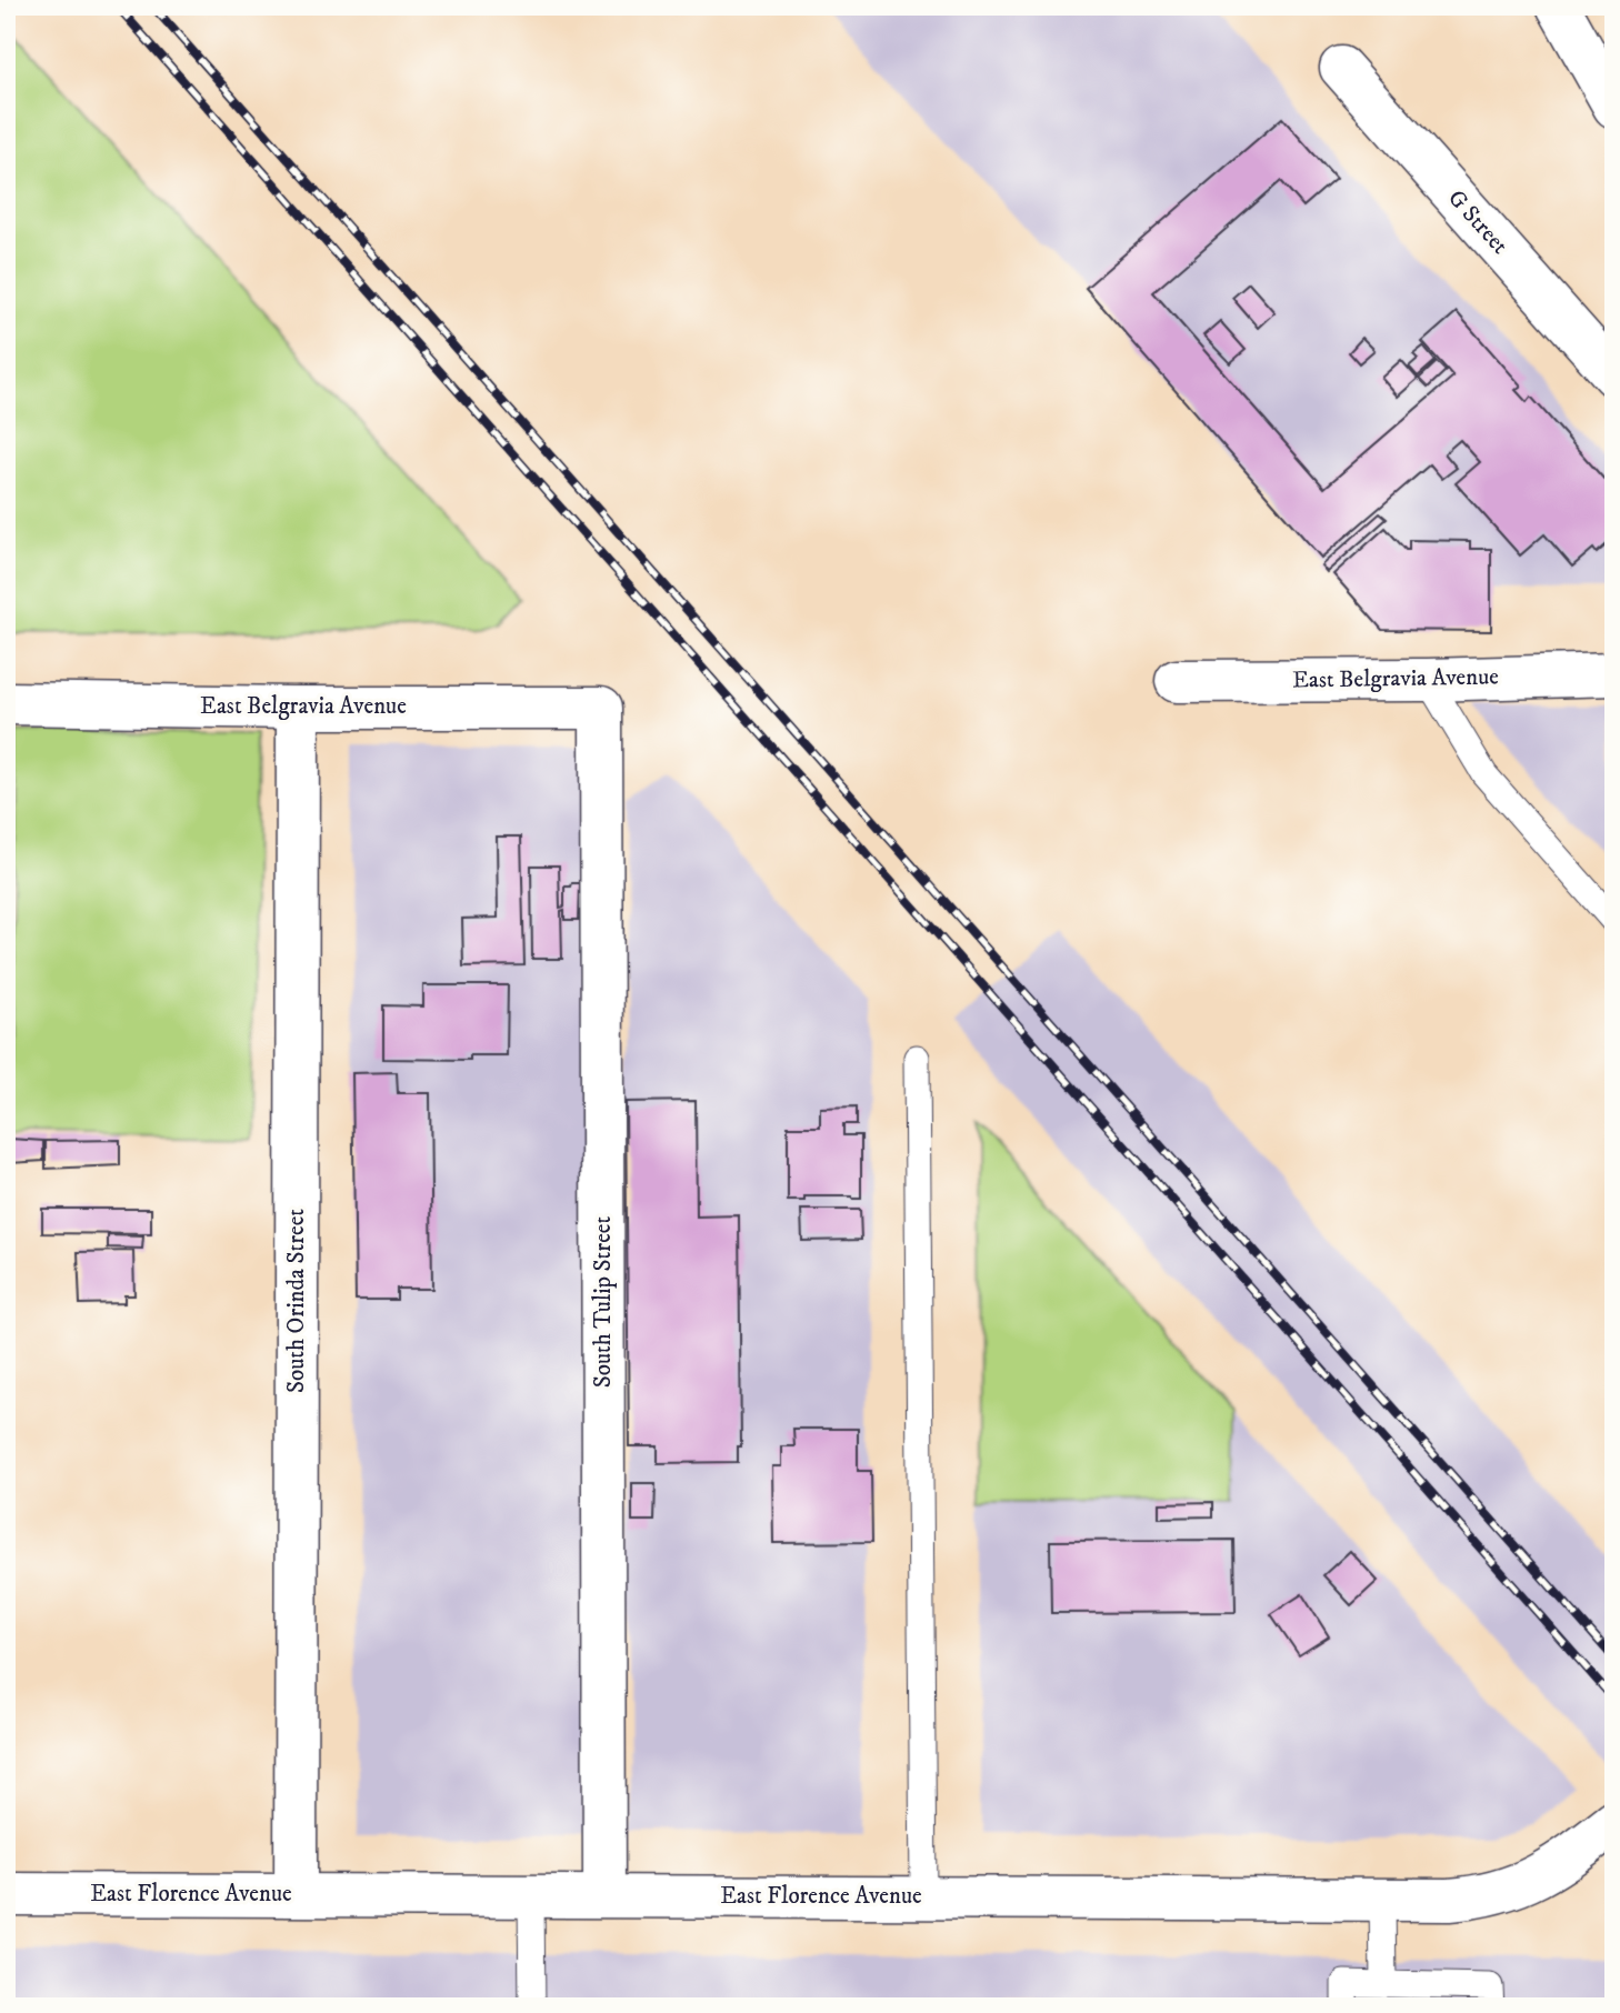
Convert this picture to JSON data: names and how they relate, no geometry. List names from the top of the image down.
{
  "streets": {
    "main road": [
      "G Street",
      "East Belgravia Avenue",
      "South Orinda Street",
      "South Tulip Street",
      "East Florence Avenue"
    ]
  },
  "crossings": [
    ["East Belgravia Avenue", "South Orinda Street"],
    ["East Belgravia Avenue", "South Tulip Street"],
    ["South Orinda Street", "East Florence Avenue"],
    ["South Tulip Street", "East Florence Avenue"]
  ]
}
